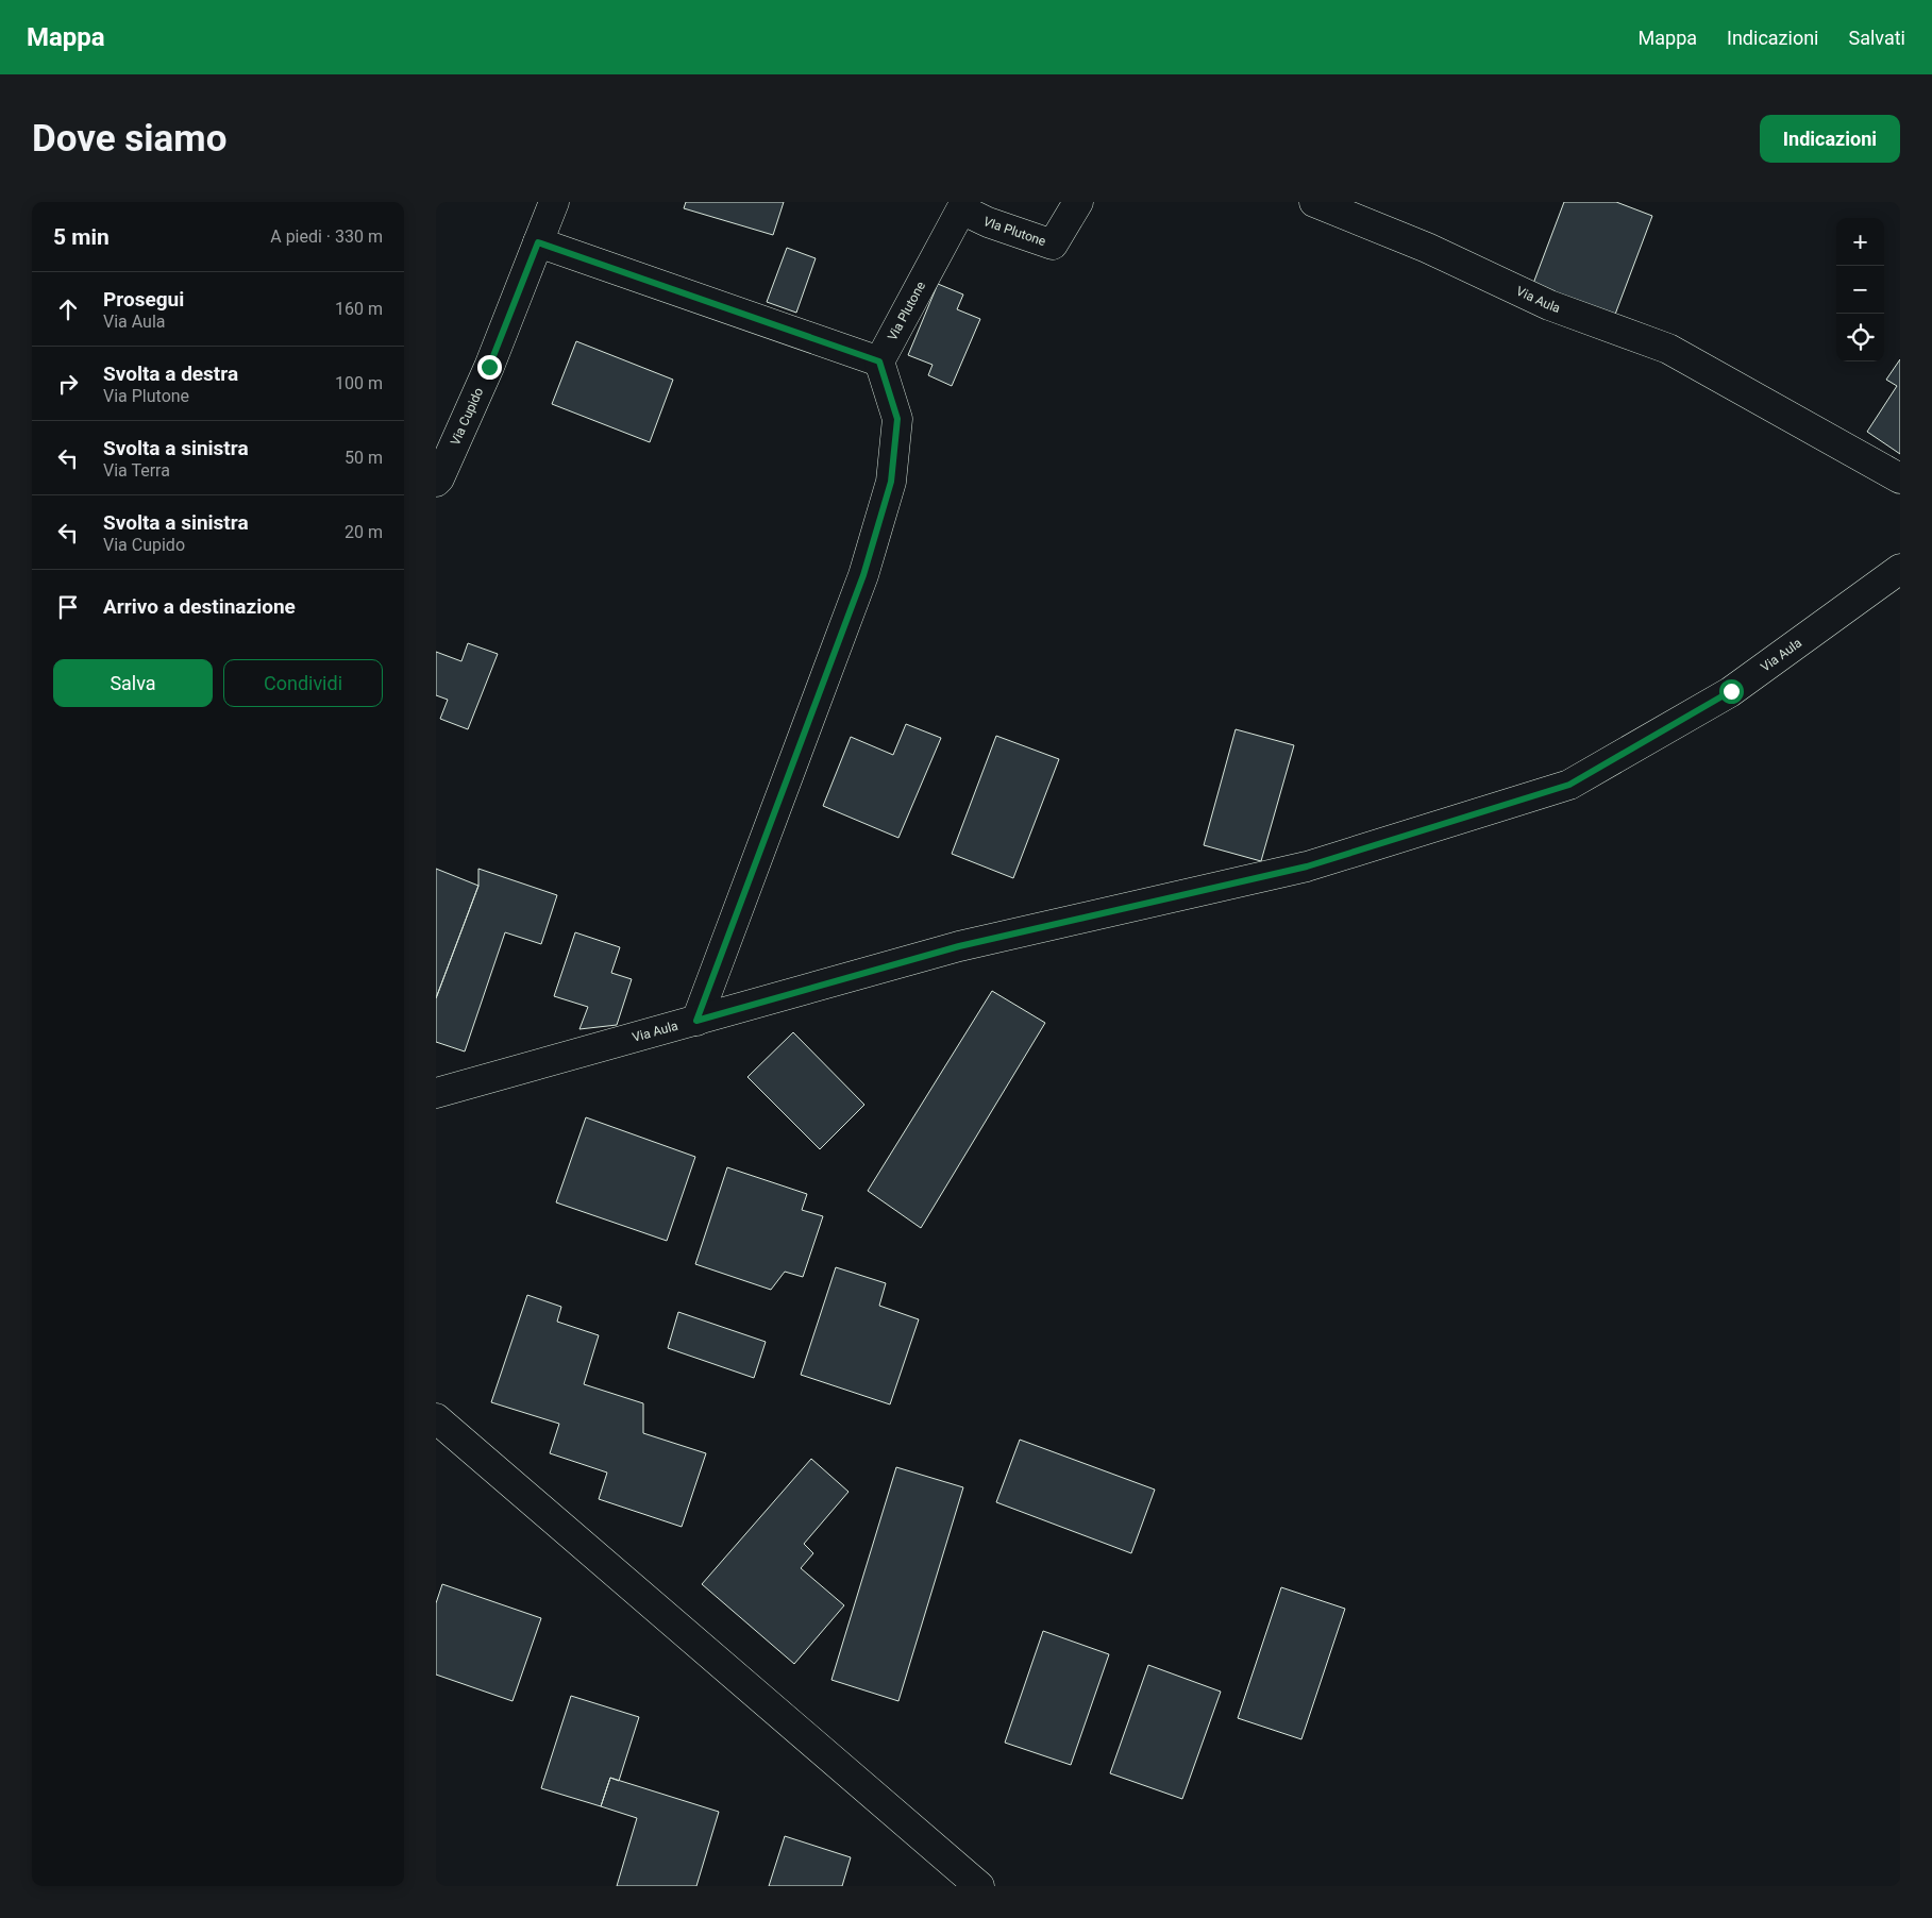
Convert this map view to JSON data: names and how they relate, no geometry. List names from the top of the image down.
{
  "streets": {
    "street": [
      "VIa Plutone",
      "Via Aula",
      "Via Plutone",
      "Via Cupido"
    ]
  },
  "crossings": [
    ["VIa Plutone", "Via Plutone"]
  ],
  "page": {
    "header": "Mappa",
    "nav": ["Mappa", "Indicazioni", "Salvati"],
    "buttons": [
      "Indicazioni",
      ["Salva", "Condividi"]
    ],
    "title": "Dove siamo",
    "heading": ["5 min", "A piedi · 330 m"],
    "map_buttons": ["+", "−"],
    "list": [
      ["Prosegui", "Via Aula", "160 m"],
      ["Svolta a destra", "Via Plutone", "100 m"],
      ["Svolta a sinistra", "Via Terra", "50 m"],
      ["Svolta a sinistra", "Via Cupido", "20 m"],
      "Arrivo a destinazione"
    ]
  }
}
